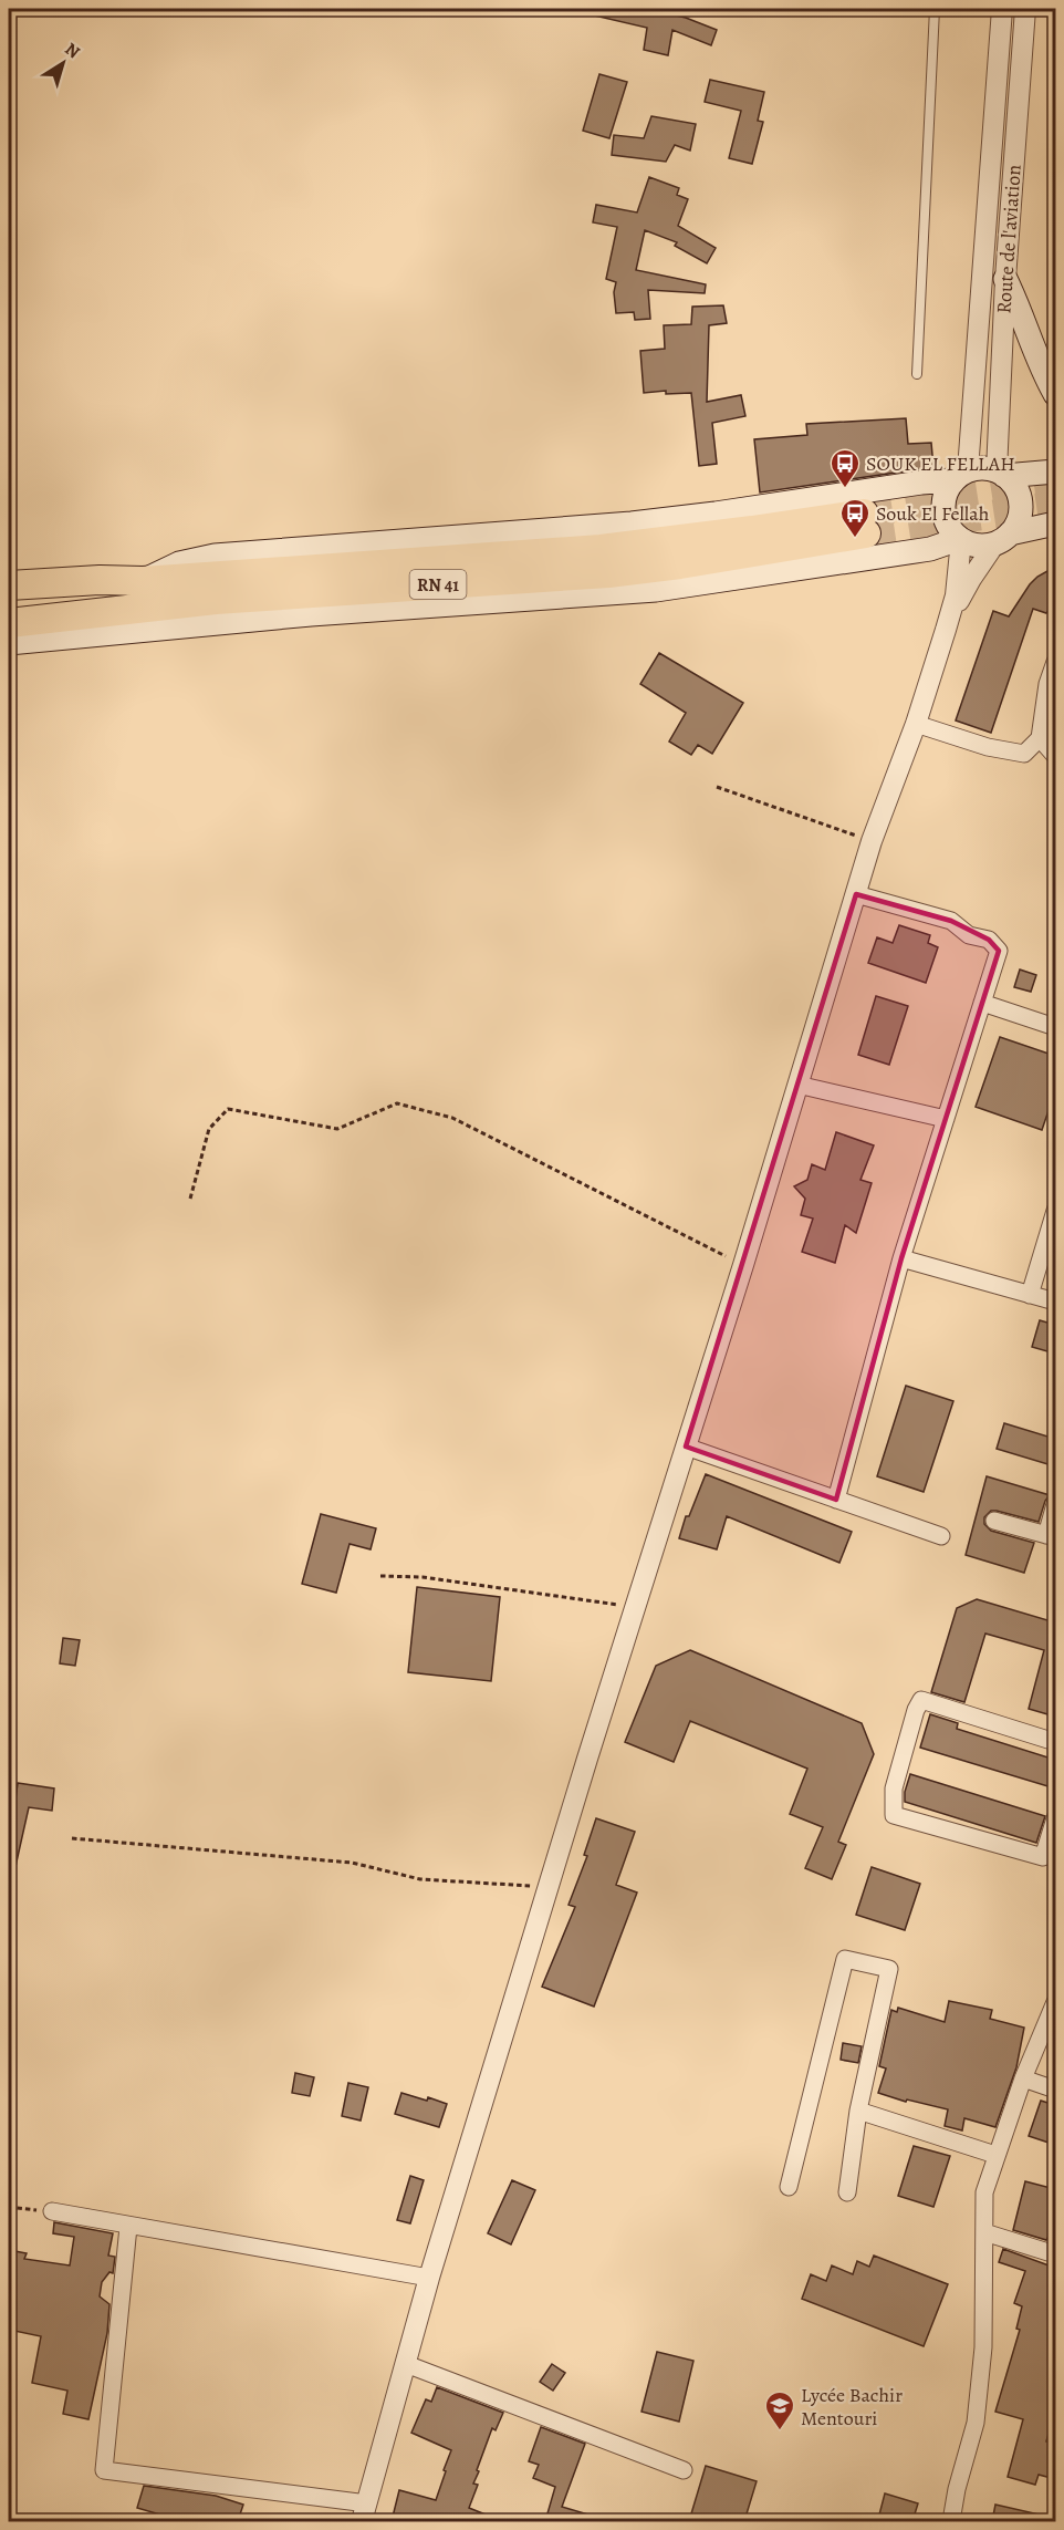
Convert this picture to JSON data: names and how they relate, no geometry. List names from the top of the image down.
{
  "streets": {
    "highway": ["RN 41"],
    "street": ["Route de l'aviation"]
  },
  "places": {
    "bus stop": ["SOUK EL FELLAH", "Souk El Fellah"],
    "school or university": ["Lycée Bachir Mentouri"]
  },
  "north": "top right"
}
